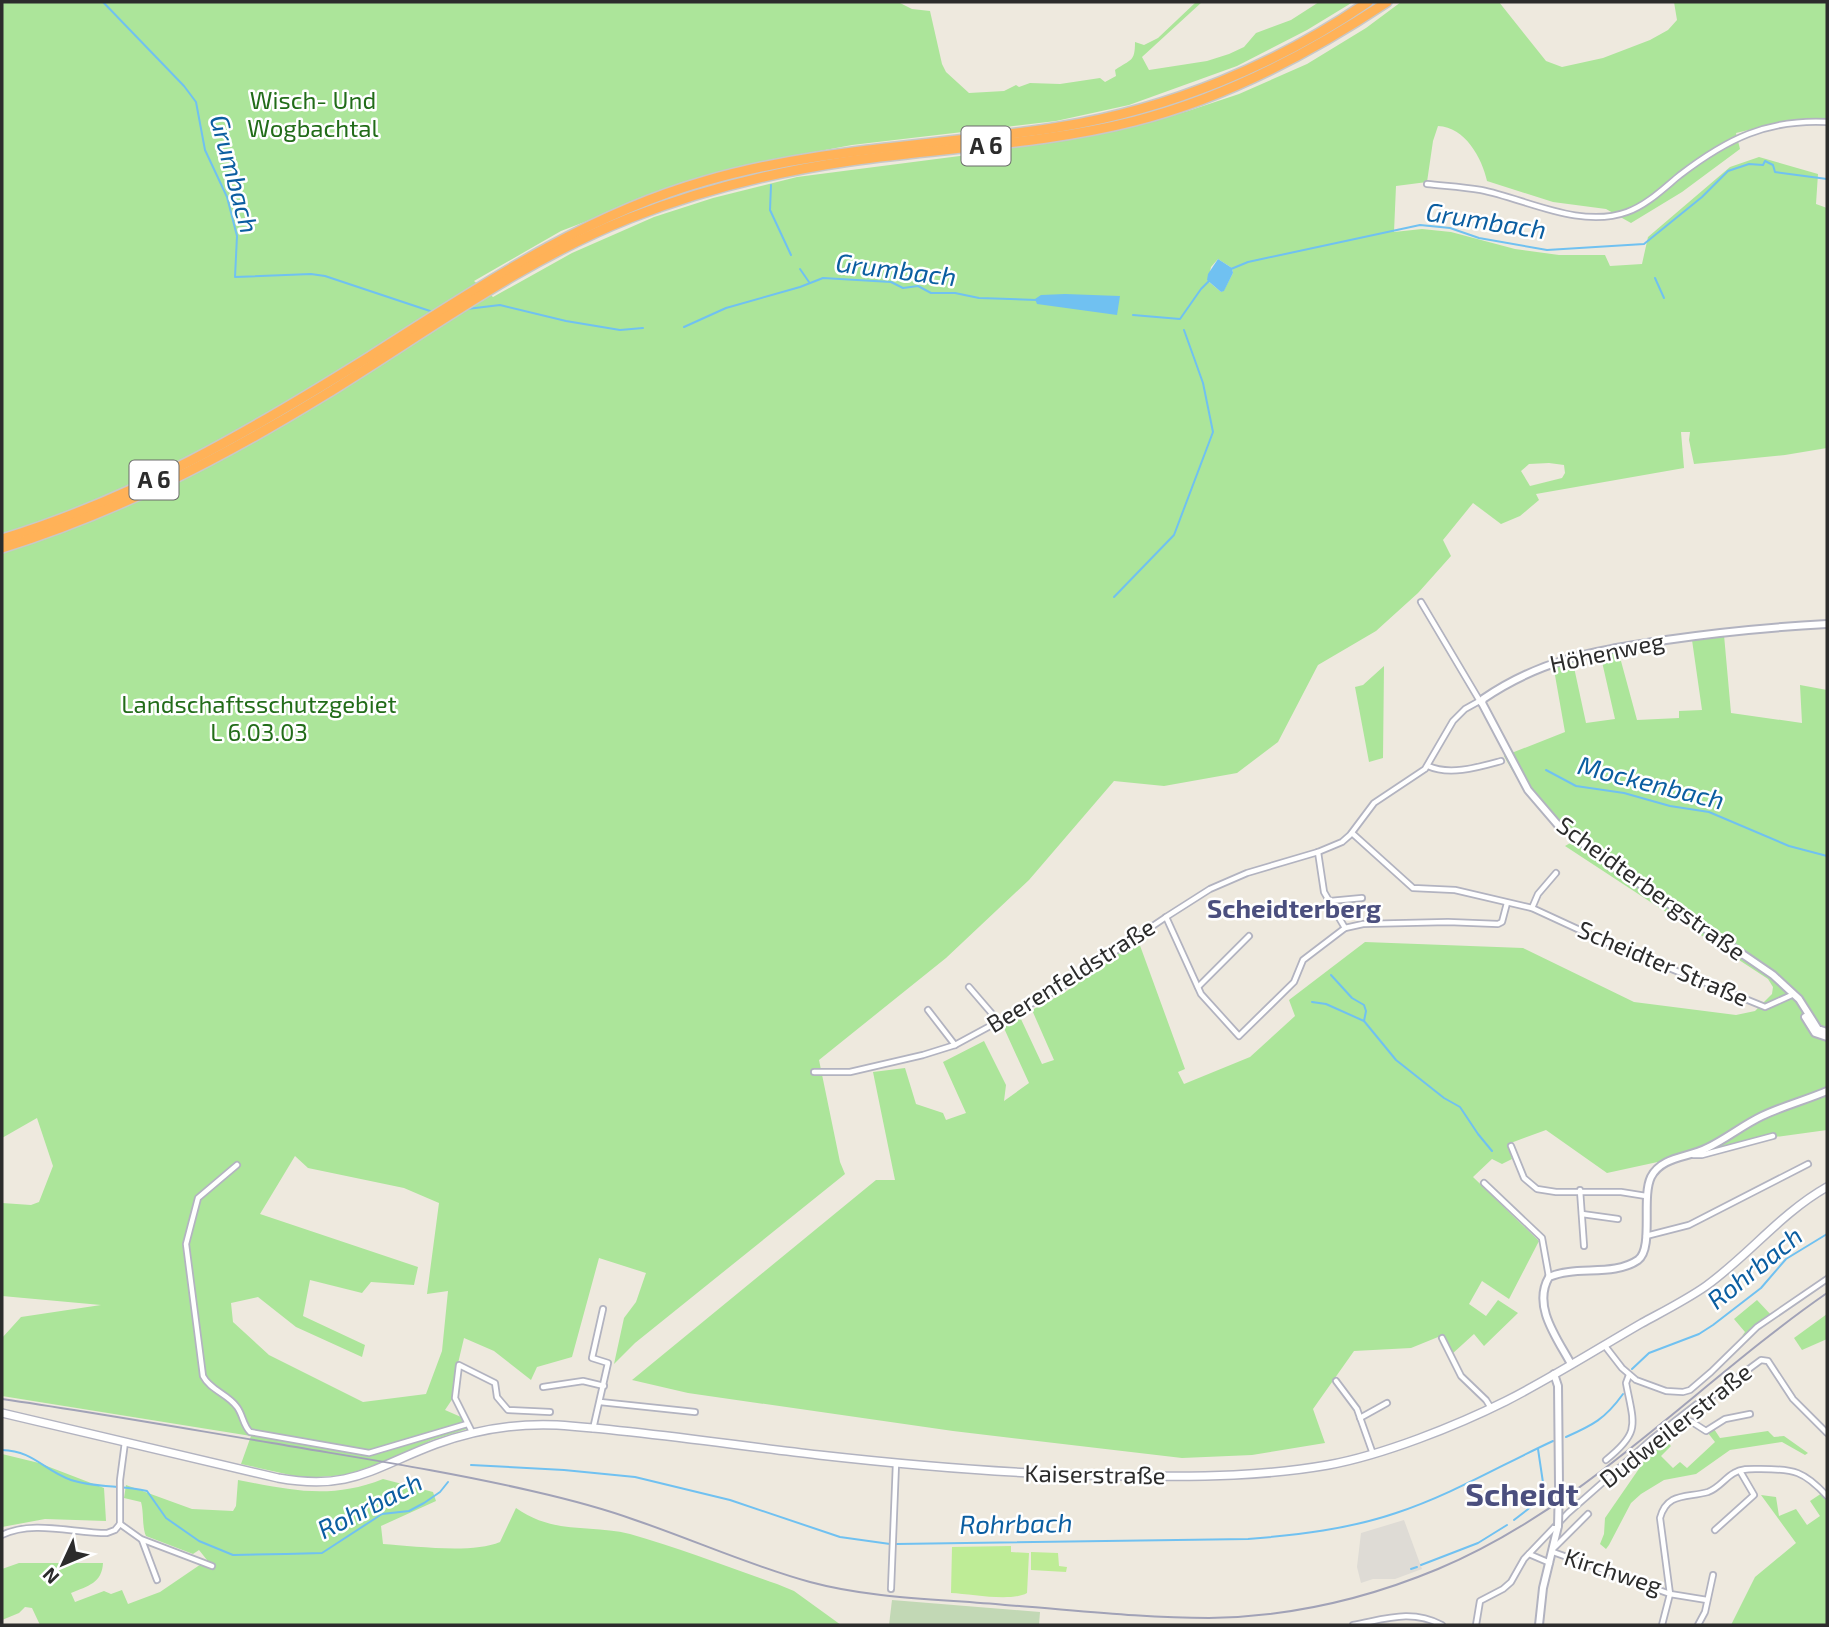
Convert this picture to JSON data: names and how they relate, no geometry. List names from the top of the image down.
{
  "streets": {
    "highway": ["A 6"],
    "main road": ["Kaiserstraße"],
    "street": [
      "Höhenweg",
      "Scheidterbergstraße",
      "Scheidter Straße",
      "Beerenfeldstraße",
      "Dudweilerstraße",
      "Kirchweg"
    ]
  },
  "crossings": [
    ["Höhenweg", "Scheidterbergstraße"],
    ["Höhenweg", "Scheidter Straße"],
    ["Höhenweg", "Beerenfeldstraße"],
    ["Scheidterbergstraße", "Scheidter Straße"]
  ],
  "districts": ["Scheidterberg", "Scheidt"],
  "water": ["Grumbach", "Mockenbach", "Rohrbach"],
  "parks": ["Wisch- Und Wogbachtal", "Landschaftsschutzgebiet L 6.03.03"],
  "north": "bottom left"
}
